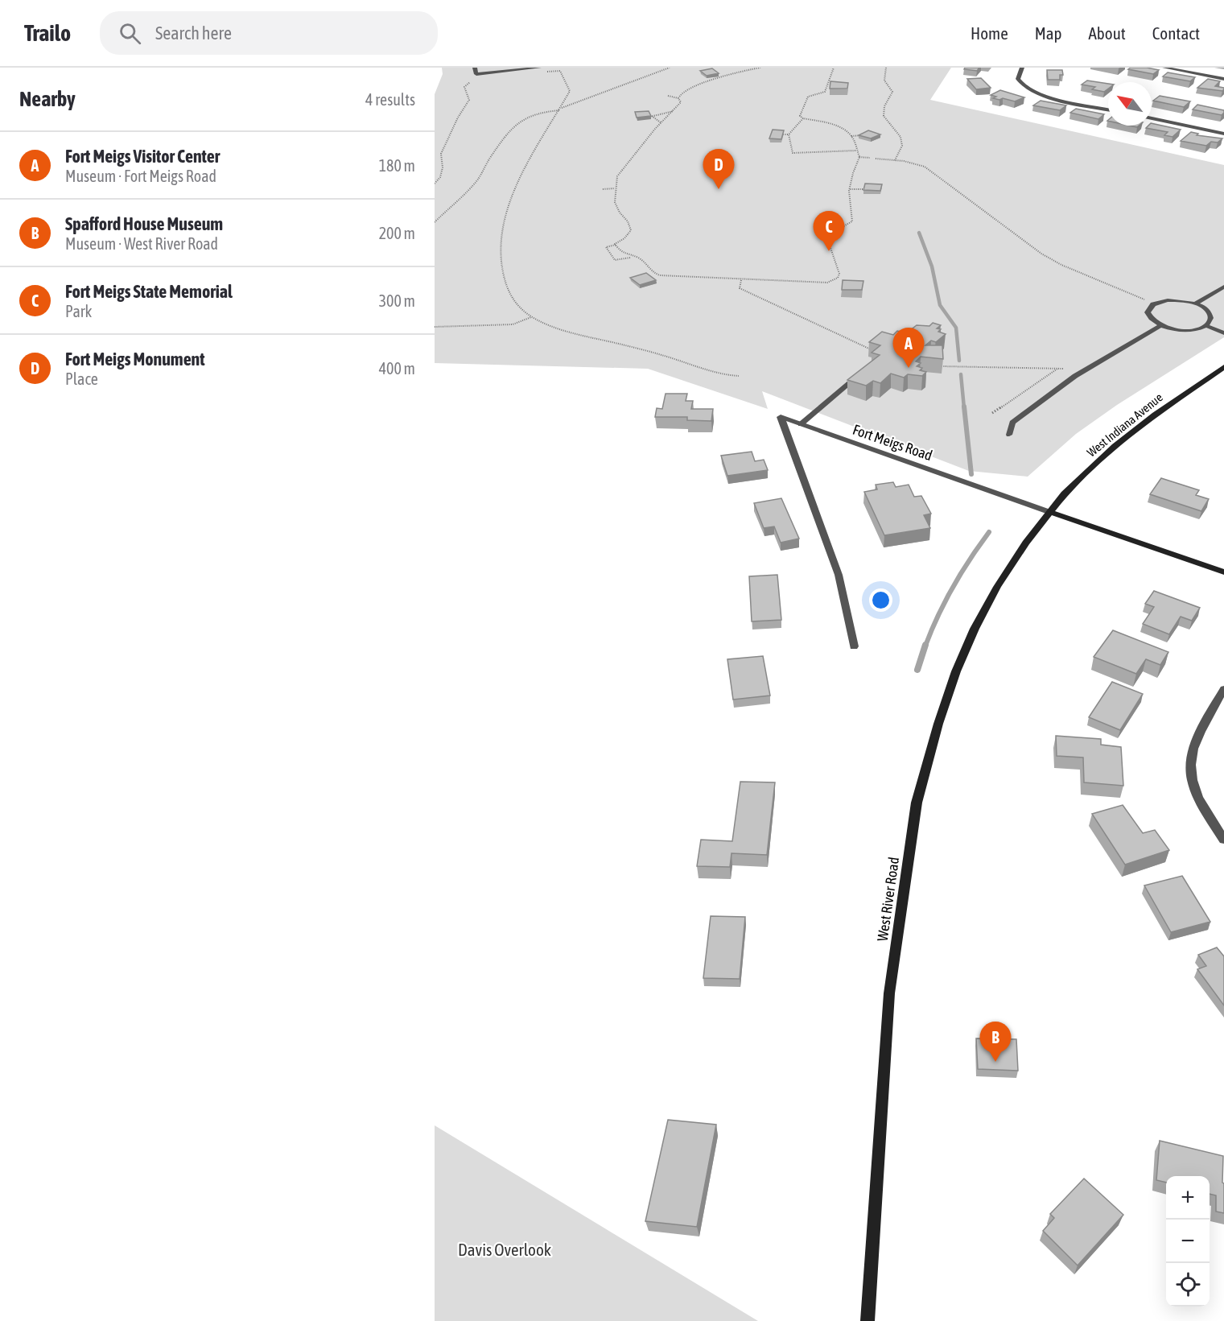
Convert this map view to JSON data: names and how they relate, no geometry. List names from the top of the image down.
{
  "streets": {
    "main road": ["West Indiana Avenue", "Fort Meigs Road", "West River Road"]
  },
  "crossings": [
    ["West Indiana Avenue", "Fort Meigs Road"],
    ["West Indiana Avenue", "West River Road"],
    ["Fort Meigs Road", "West River Road"]
  ],
  "parks": ["Davis Overlook"],
  "north": "top left",
  "page": {
    "header": "Trailo",
    "search": "Search here",
    "nav": [
      "Home",
      "Map",
      "About",
      "Contact"
    ],
    "heading": ["Nearby", "4 results"],
    "list": [
      {
        "mark": "A",
        "name": "Fort Meigs Visitor Center",
        "note": "Museum · Fort Meigs Road",
        "value": "180 m"
      },
      {
        "mark": "B",
        "name": "Spafford House Museum",
        "note": "Museum · West River Road",
        "value": "200 m"
      },
      {
        "mark": "C",
        "name": "Fort Meigs State Memorial",
        "note": "Park",
        "value": "300 m"
      },
      {
        "mark": "D",
        "name": "Fort Meigs Monument",
        "note": "Place",
        "value": "400 m"
      }
    ],
    "pins": [
      "D",
      "C",
      "A",
      "B"
    ],
    "map_buttons": ["+", "−"]
  }
}
